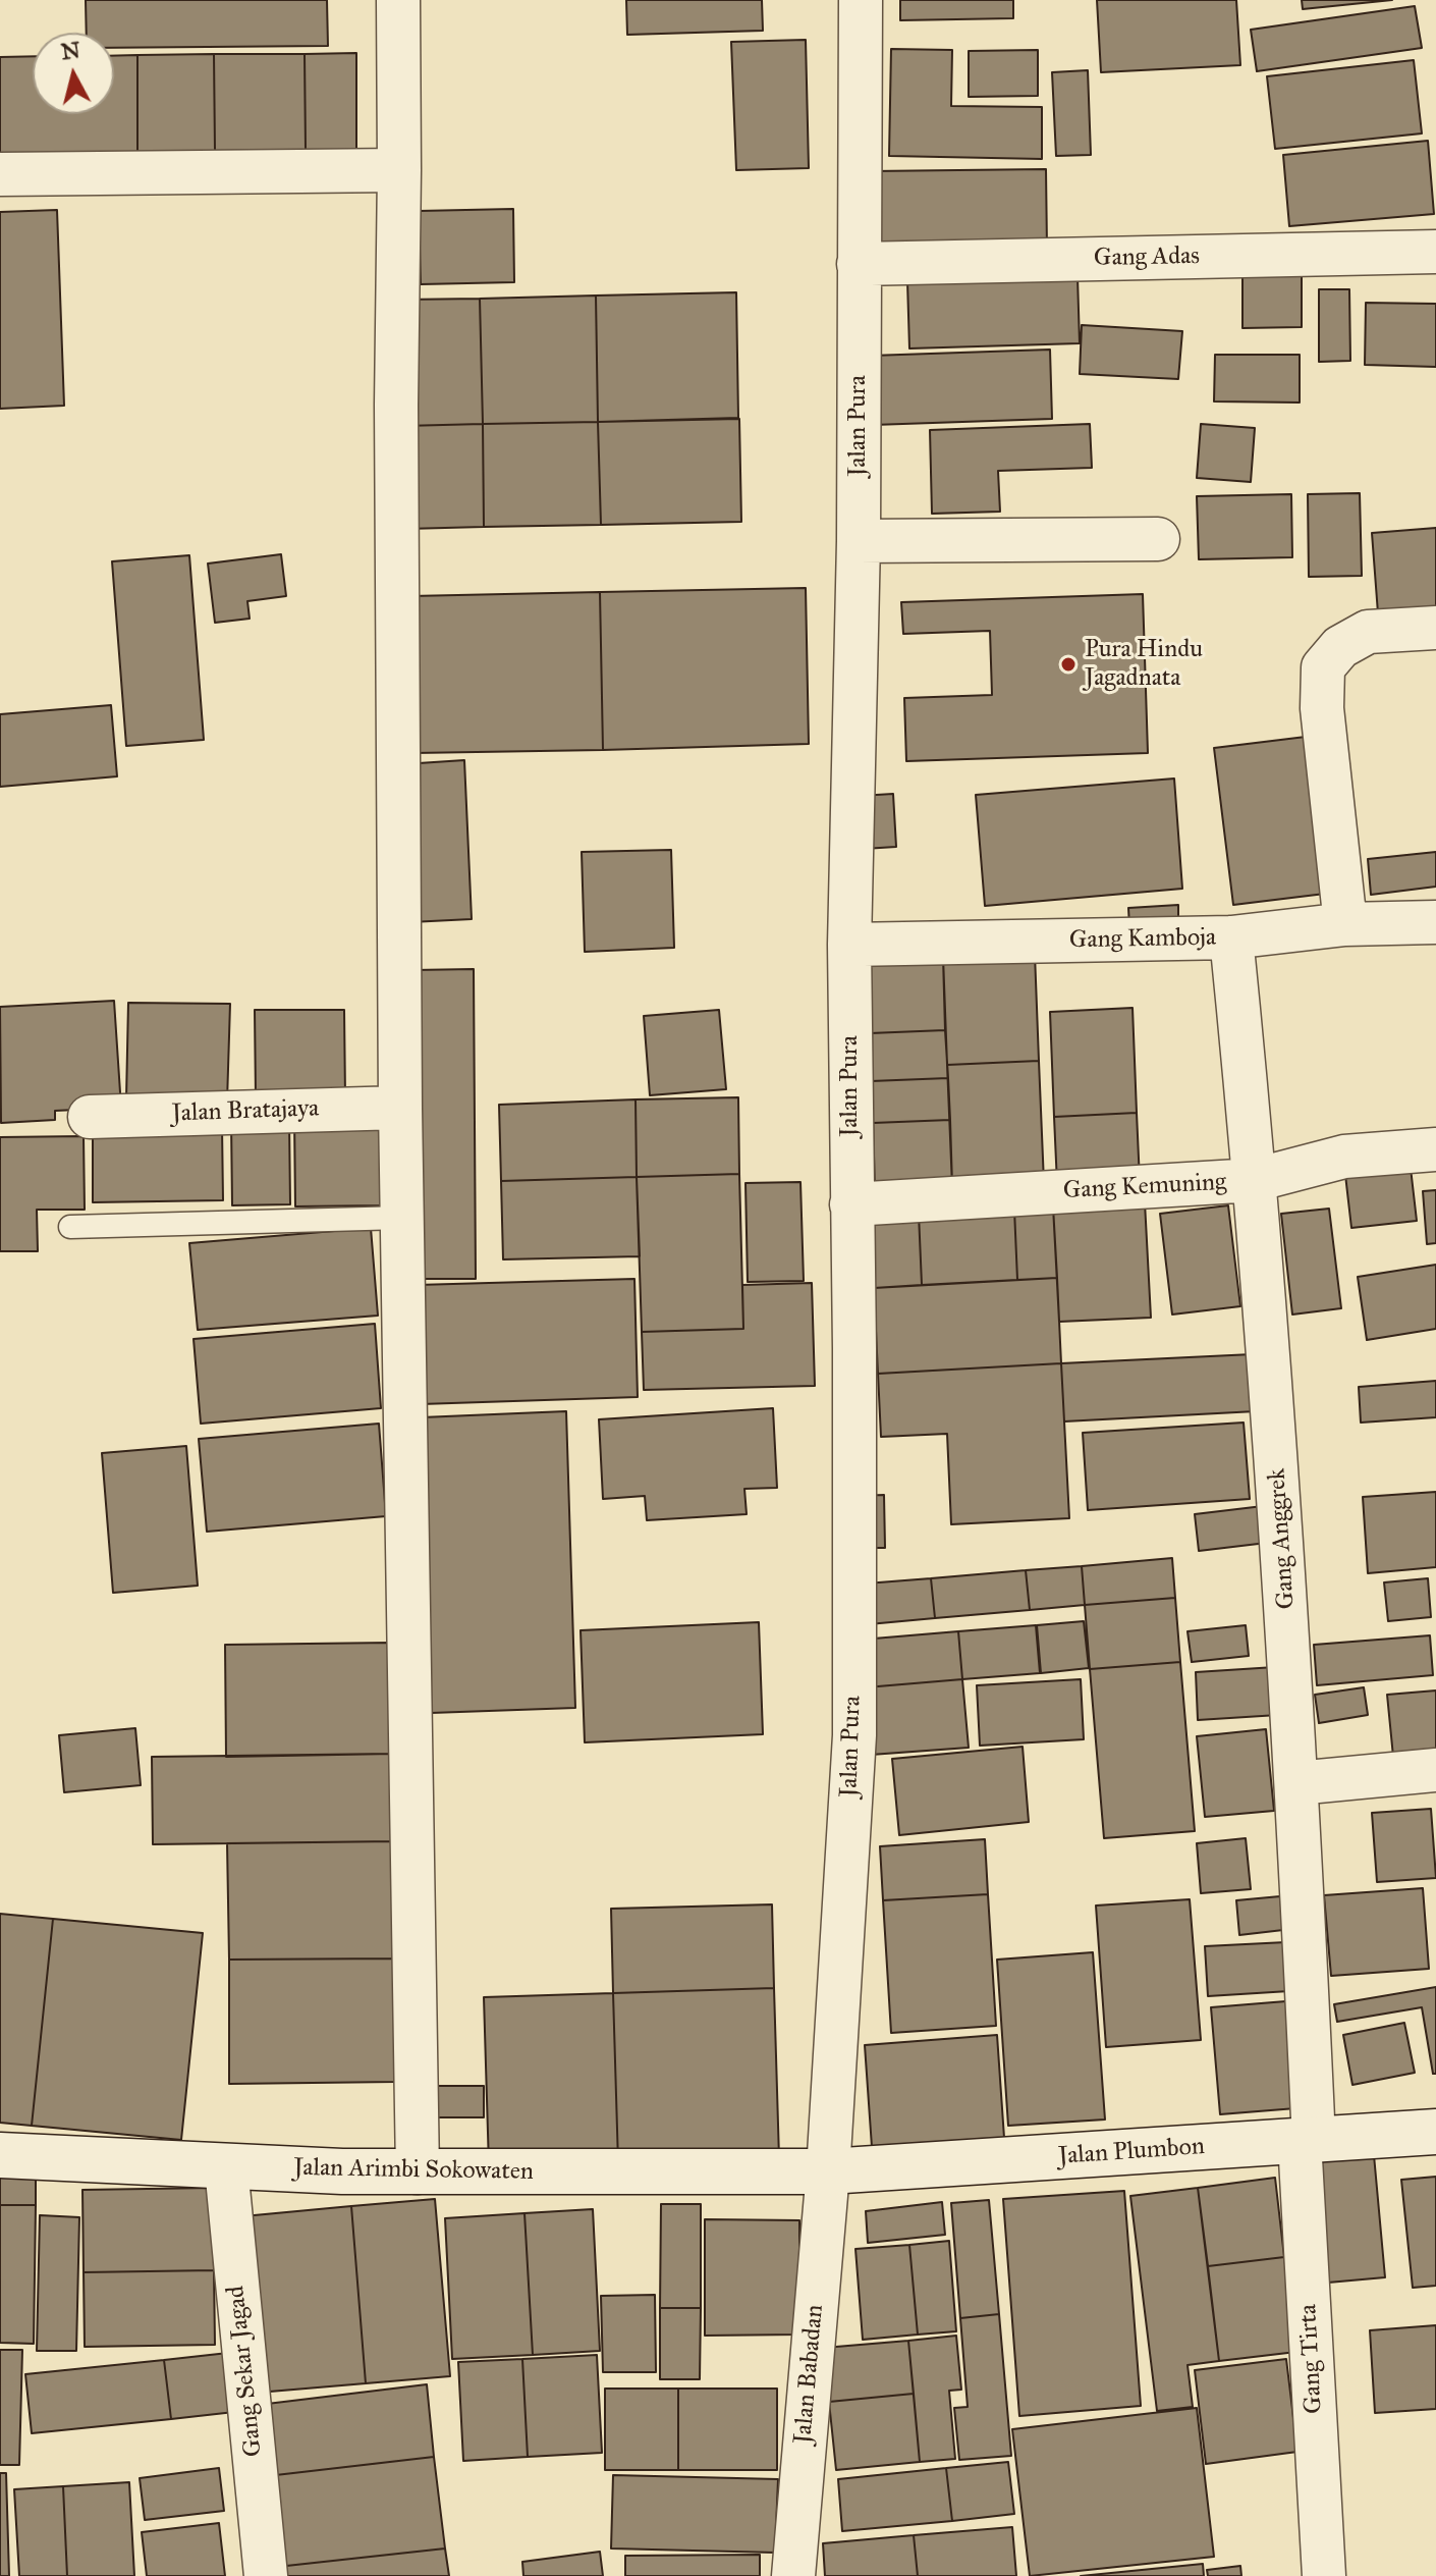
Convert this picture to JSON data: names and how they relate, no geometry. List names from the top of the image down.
{
  "streets": {
    "street": [
      "Gang Adas",
      "Jalan Pura",
      "Gang Kamboja",
      "Jalan Bratajaya",
      "Gang Kemuning",
      "Gang Anggrek",
      "Jalan Plumbon",
      "Jalan Arimbi Sokowaten",
      "Gang Tirta",
      "Gang Sekar Jagad",
      "Jalan Babadan"
    ]
  },
  "crossings": [
    ["Gang Adas", "Jalan Pura"],
    ["Jalan Pura", "Gang Kamboja"],
    ["Jalan Pura", "Gang Kemuning"],
    ["Jalan Pura", "Jalan Plumbon"],
    ["Jalan Pura", "Jalan Arimbi Sokowaten"],
    ["Jalan Pura", "Jalan Babadan"],
    ["Gang Kamboja", "Gang Anggrek"],
    ["Gang Kemuning", "Gang Anggrek"],
    ["Gang Anggrek", "Jalan Plumbon"],
    ["Gang Anggrek", "Gang Tirta"],
    ["Jalan Plumbon", "Jalan Arimbi Sokowaten"],
    ["Jalan Plumbon", "Gang Tirta"],
    ["Jalan Plumbon", "Jalan Babadan"],
    ["Jalan Arimbi Sokowaten", "Gang Sekar Jagad"],
    ["Jalan Arimbi Sokowaten", "Jalan Babadan"]
  ],
  "places": ["Pura Hindu Jagadnata"],
  "north": "top"
}
